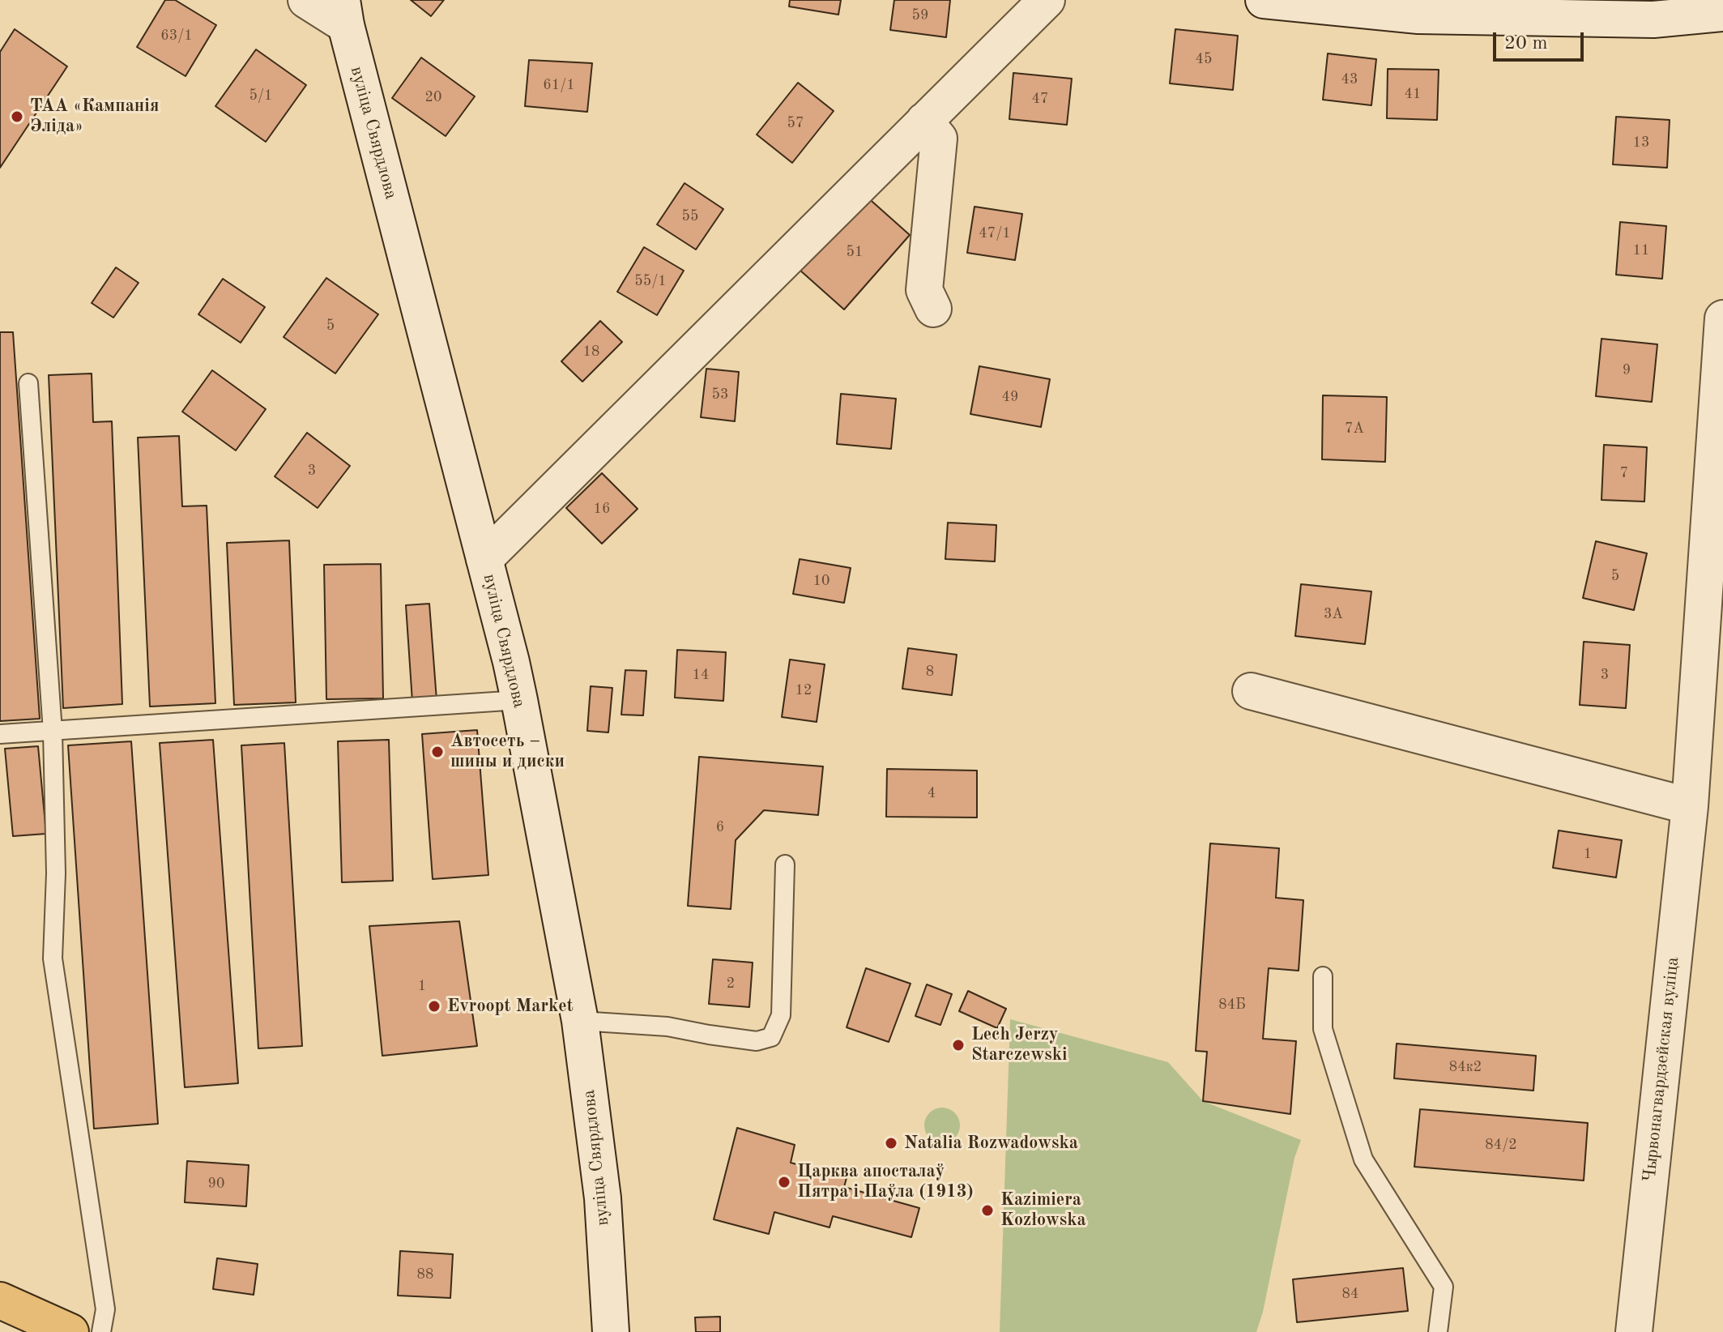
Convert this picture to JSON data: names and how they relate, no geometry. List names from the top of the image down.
{
  "streets": {
    "street": ["вуліца Свярдлова", "Чырвонагвардзейская вуліца"]
  },
  "places": [
    "ТАА «Кампанія Эліда»",
    "Автосеть – шины и диски",
    "Evroopt Market",
    "Lech Jerzy Starczewski",
    "Natalia Rozwadowska",
    "Царква апосталаў Пятра і Паўла (1913)",
    "Kazimiera Kozłowska"
  ],
  "house_numbers": [
    "59",
    "63/1",
    "45",
    "43",
    "61/1",
    "41",
    "5/1",
    "20",
    "47",
    "57",
    "13",
    "55",
    "47/1",
    "11",
    "51",
    "55/1",
    "5",
    "18",
    "9",
    "53",
    "49",
    "7А",
    "3",
    "7",
    "16",
    "5",
    "10",
    "3А",
    "8",
    "14",
    "3",
    "12",
    "4",
    "6",
    "1",
    "2",
    "1",
    "84Б",
    "84к2",
    "84/2",
    "90",
    "88",
    "84"
  ],
  "scale_bar": "20 m"
}
